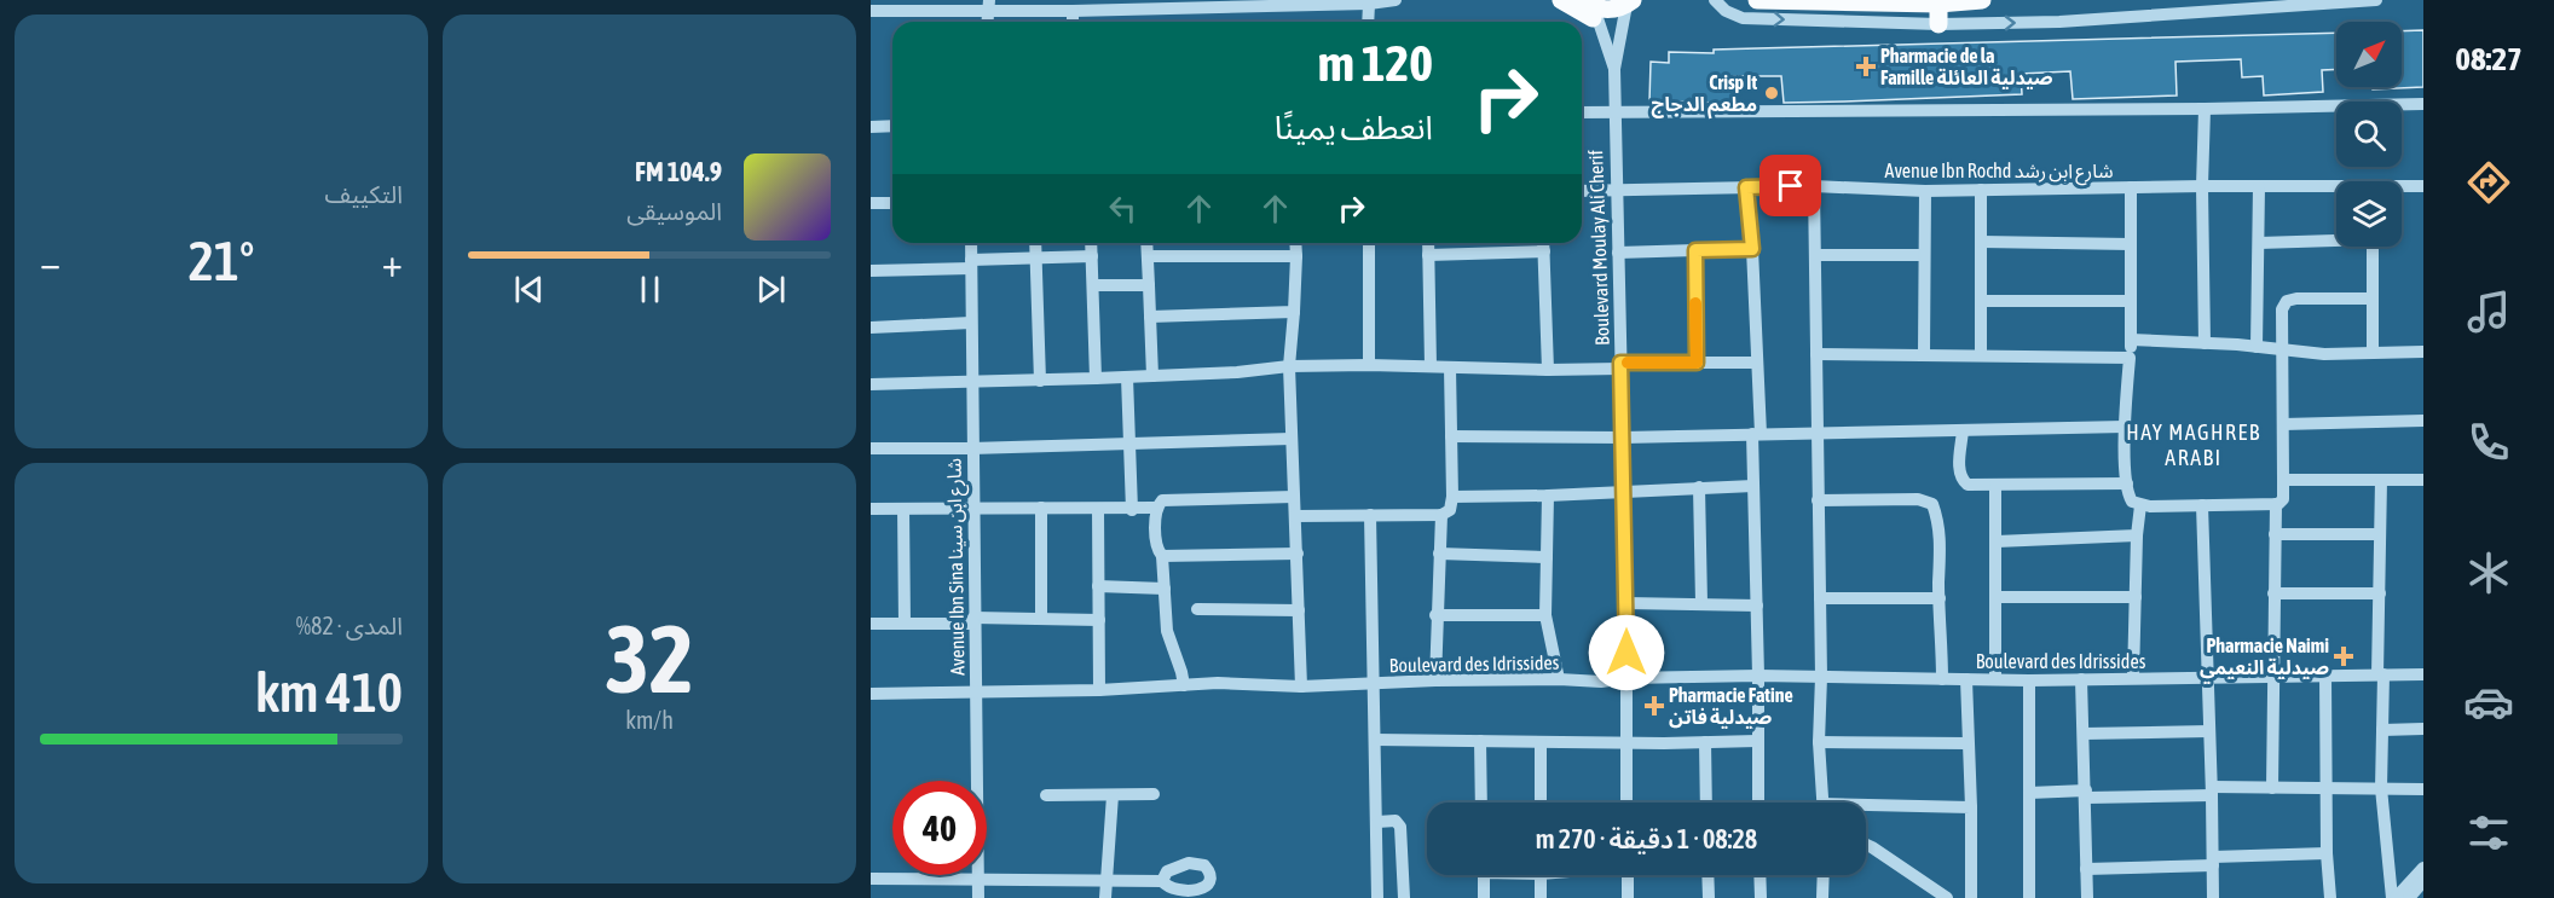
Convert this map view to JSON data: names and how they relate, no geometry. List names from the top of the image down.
{
  "streets": {
    "street": [
      "Avenue Ibn Rochd شارع ابن رشد",
      "Boulevard Moulay Ali Cherif",
      "Avenue Ibn Sina شارع ابن سينا",
      "Boulevard des Idrissides"
    ]
  },
  "crossings": [
    ["Avenue Ibn Rochd شارع ابن رشد", "Boulevard Moulay Ali Cherif"],
    ["Boulevard Moulay Ali Cherif", "Boulevard des Idrissides"],
    ["Avenue Ibn Sina شارع ابن سينا", "Boulevard des Idrissides"]
  ],
  "districts": ["HAY MAGHREB ARABI"],
  "places": {
    "health": ["Pharmacie de la Famille صيدلية العائلة", "Pharmacie Naimi صيدلية النعيمي", "Pharmacie Fatine صيدلية فاتن"],
    "other": ["Crisp It مطعم الدجاج"]
  },
  "north": "top right",
  "page": {
    "tabs": "08:27",
    "tile": [
      "التكييف",
      ["32", "km/h"],
      ["المدى · 82%", "410 km"]
    ],
    "turn": ["120 m", "انعطف يمينًا"],
    "song": ["104.9 FM", "الموسيقى"],
    "heat": ["−", "21°", "+"],
    "limit": "40",
    "trip": "08:28 · 1 دقيقة · 270 m"
  }
}
